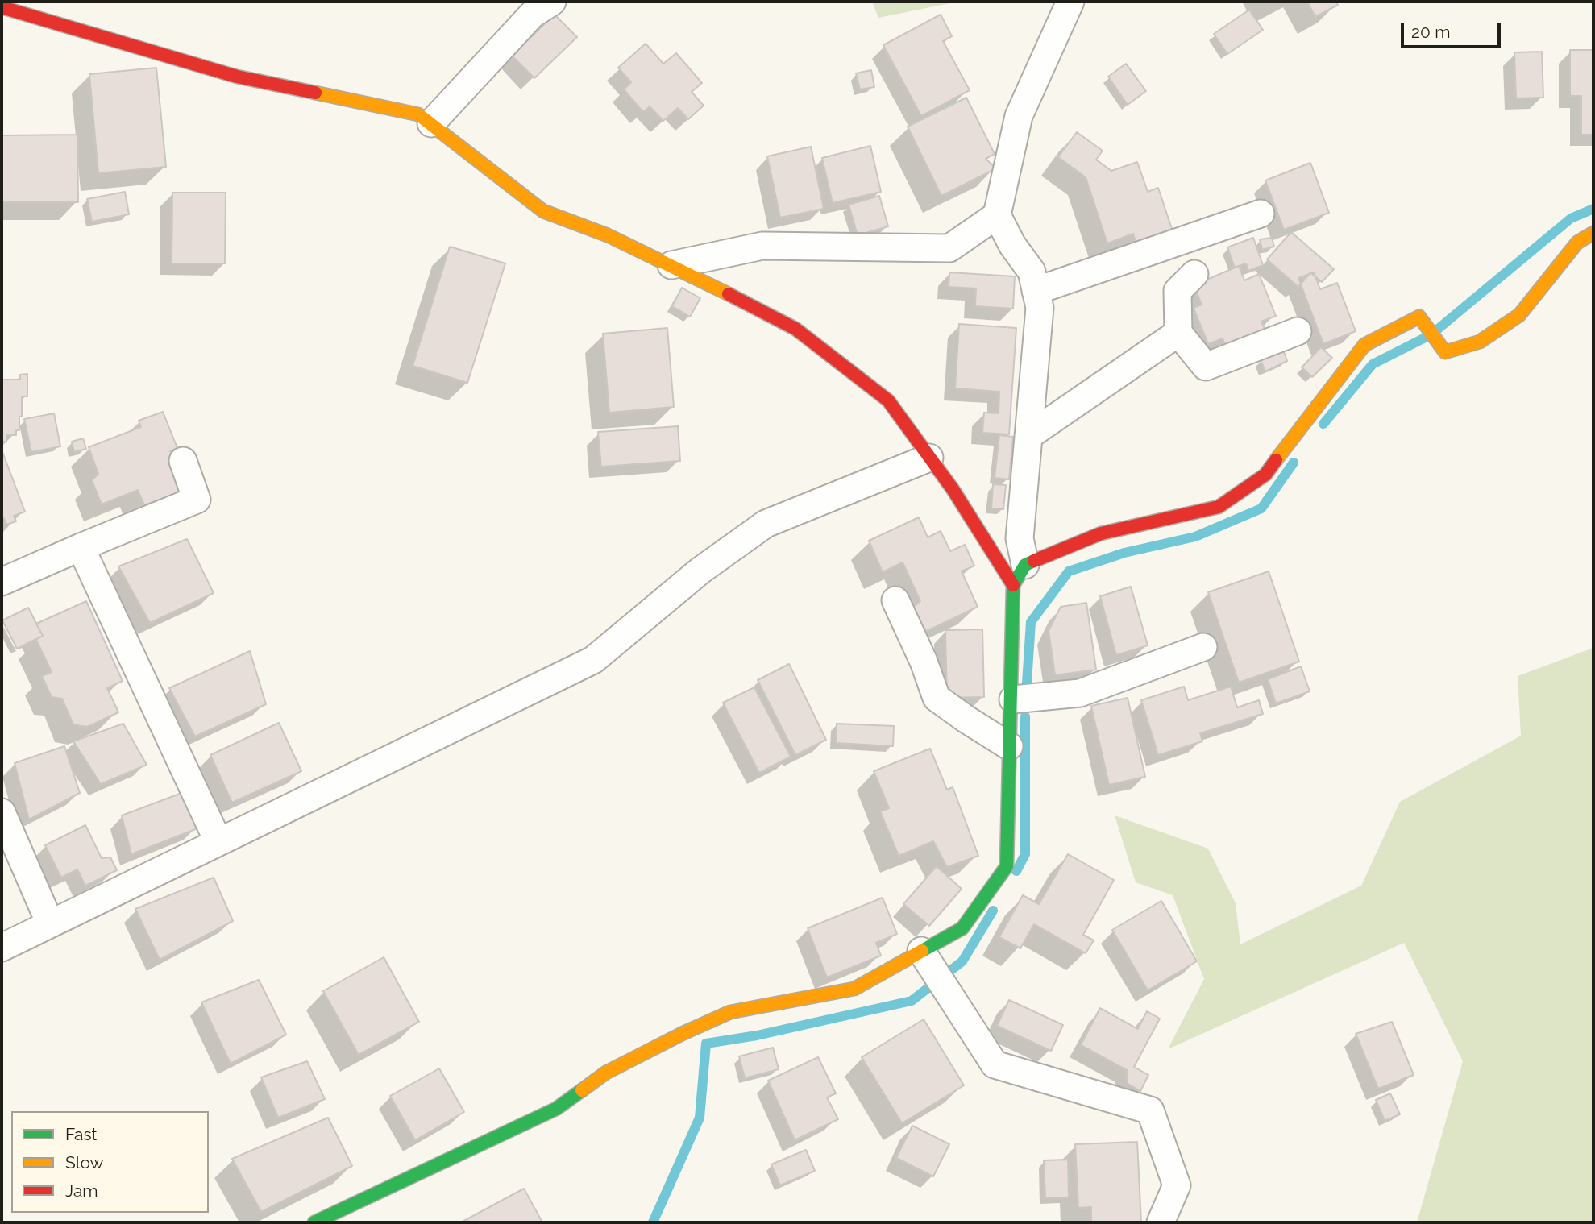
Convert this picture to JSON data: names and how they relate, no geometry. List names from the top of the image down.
{
  "legend": ["Fast", "Slow", "Jam"],
  "scale_bar": "20 m"
}
